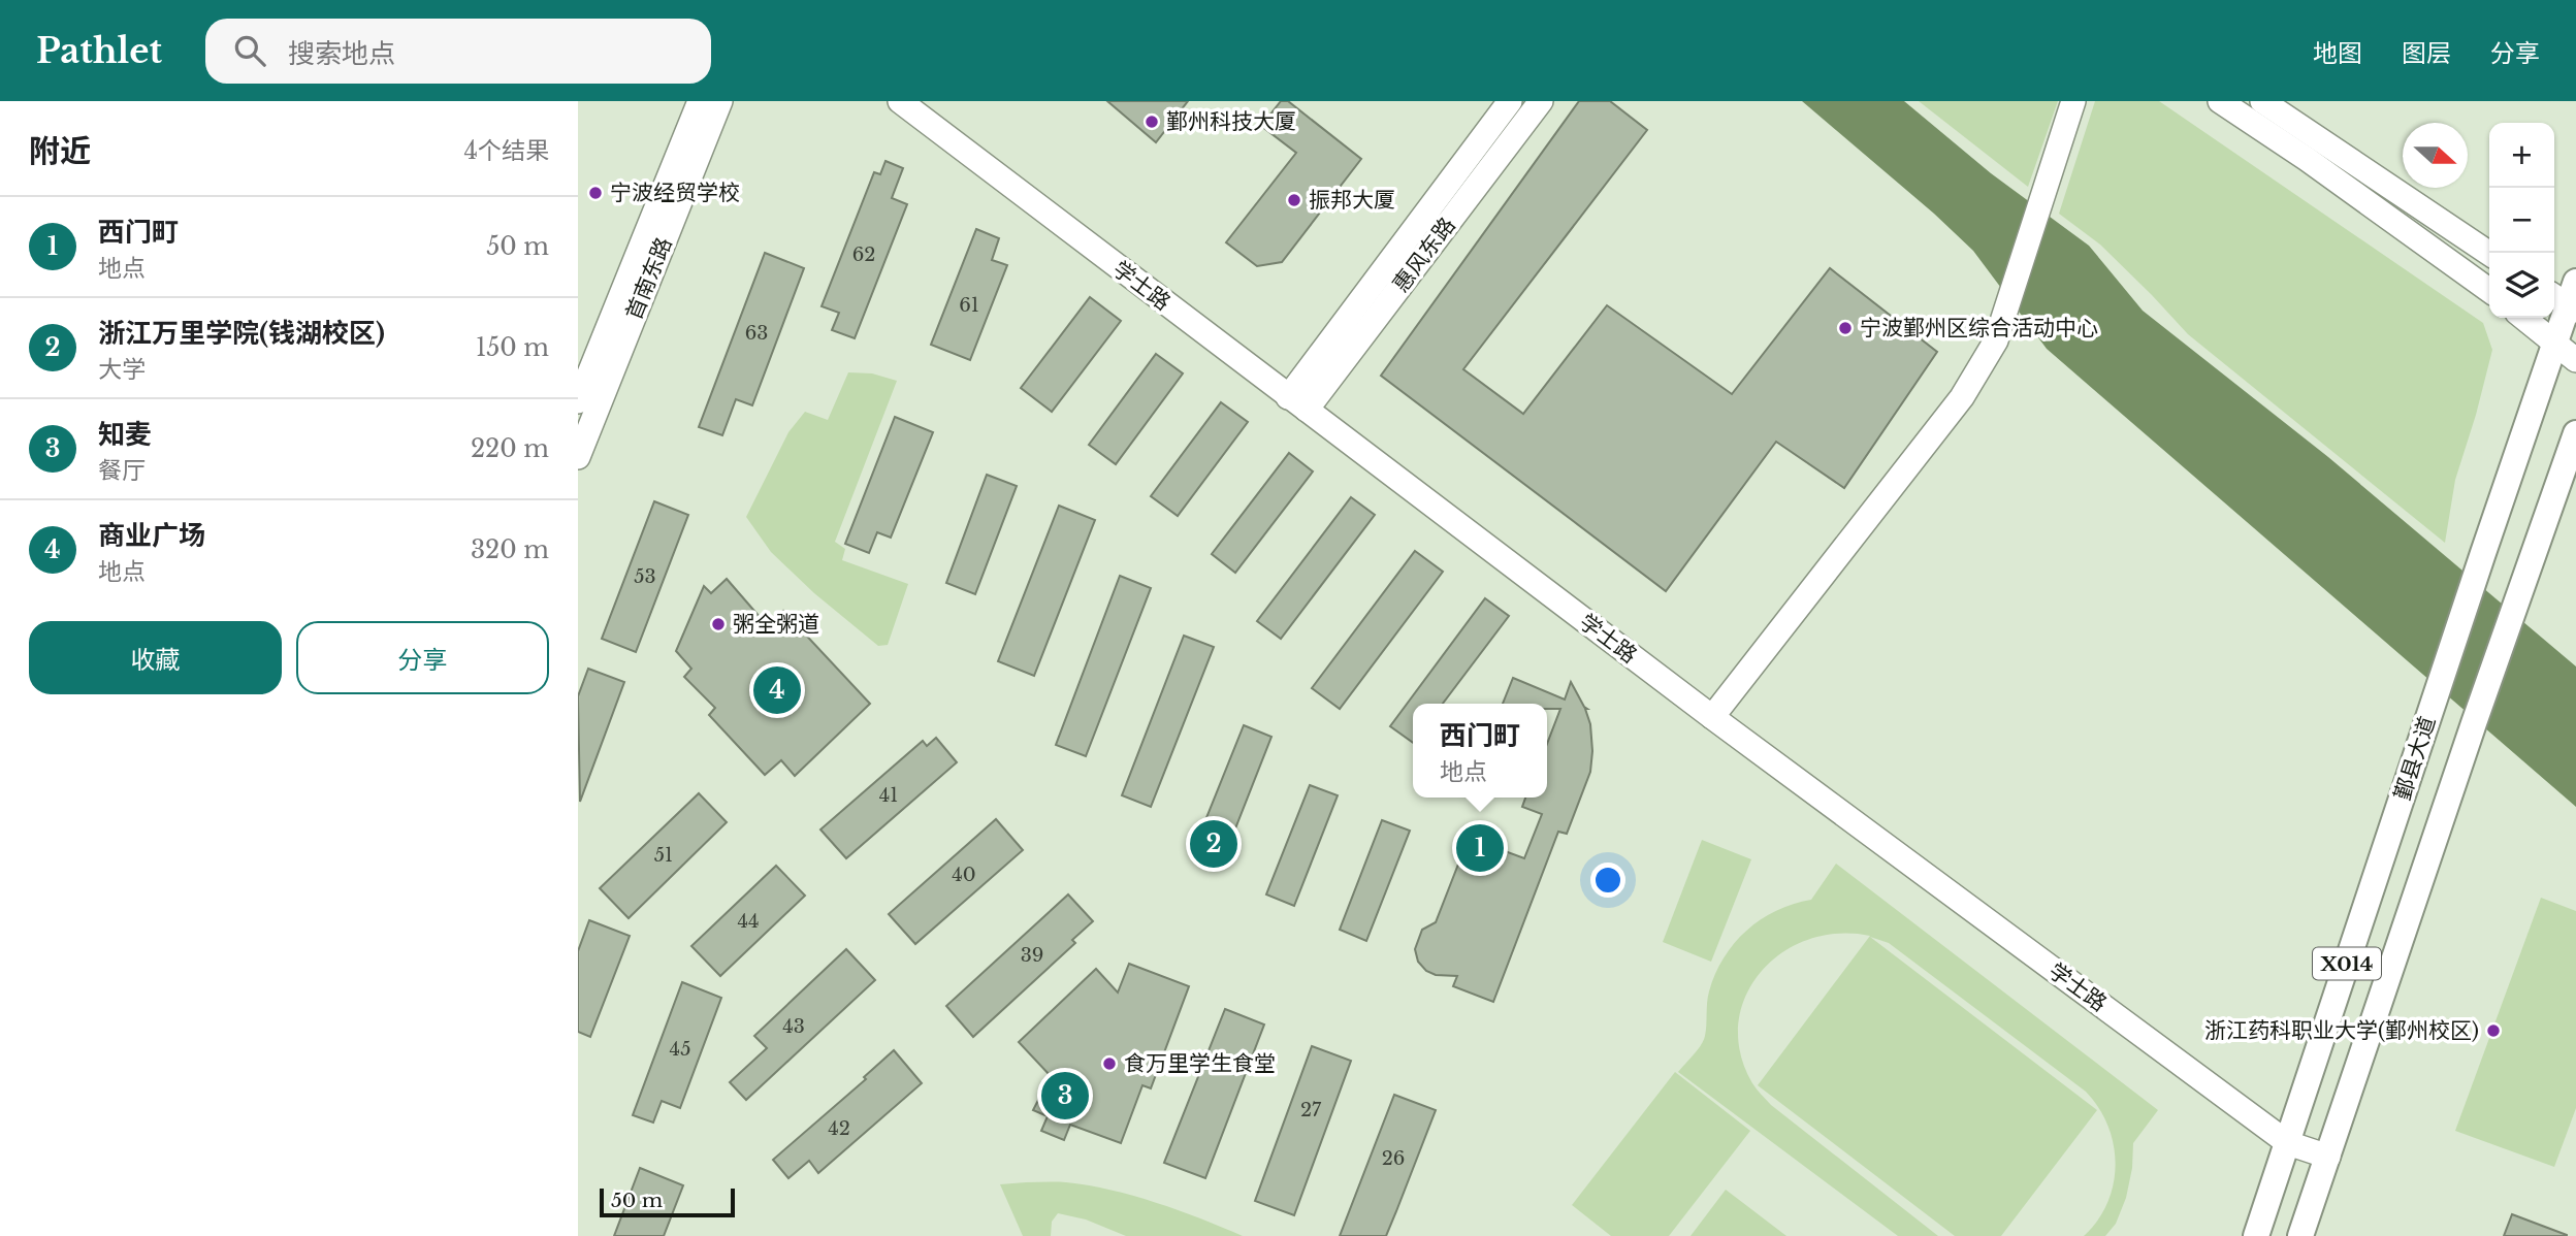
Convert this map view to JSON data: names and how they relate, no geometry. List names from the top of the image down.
{
  "streets": {
    "main road": ["鄞县大道", "X014"],
    "street": ["惠风东路", "首南东路", "学士路"]
  },
  "crossings": [
    ["惠风东路", "学士路"],
    ["学士路", "鄞县大道"]
  ],
  "places": [
    "鄞州科技大厦",
    "宁波经贸学校",
    "振邦大厦",
    "宁波鄞州区综合活动中心",
    "粥全粥道",
    "浙江药科职业大学(鄞州校区)",
    "食万里学生食堂"
  ],
  "house_numbers": [
    "62",
    "61",
    "63",
    "53",
    "41",
    "51",
    "40",
    "44",
    "39",
    "43",
    "45",
    "27",
    "42",
    "26"
  ],
  "scale_bar": "50 m",
  "north": "right",
  "page": {
    "header": "Pathlet",
    "search": "搜索地点",
    "nav": ["地图", "图层", "分享"],
    "heading": ["附近", "4个结果"],
    "map_buttons": ["+", "−"],
    "list": [
      {
        "mark": "1",
        "name": "西门町",
        "note": "地点",
        "value": "50 m"
      },
      {
        "mark": "2",
        "name": "浙江万里学院(钱湖校区)",
        "note": "大学",
        "value": "150 m"
      },
      {
        "mark": "3",
        "name": "知麦",
        "note": "餐厅",
        "value": "220 m"
      },
      {
        "mark": "4",
        "name": "商业广场",
        "note": "地点",
        "value": "320 m"
      }
    ],
    "buttons": ["收藏", "分享"],
    "pins": [
      "4",
      "2",
      "1",
      "3"
    ],
    "popup": ["西门町", "地点"],
    "scale": "50 m"
  }
}
